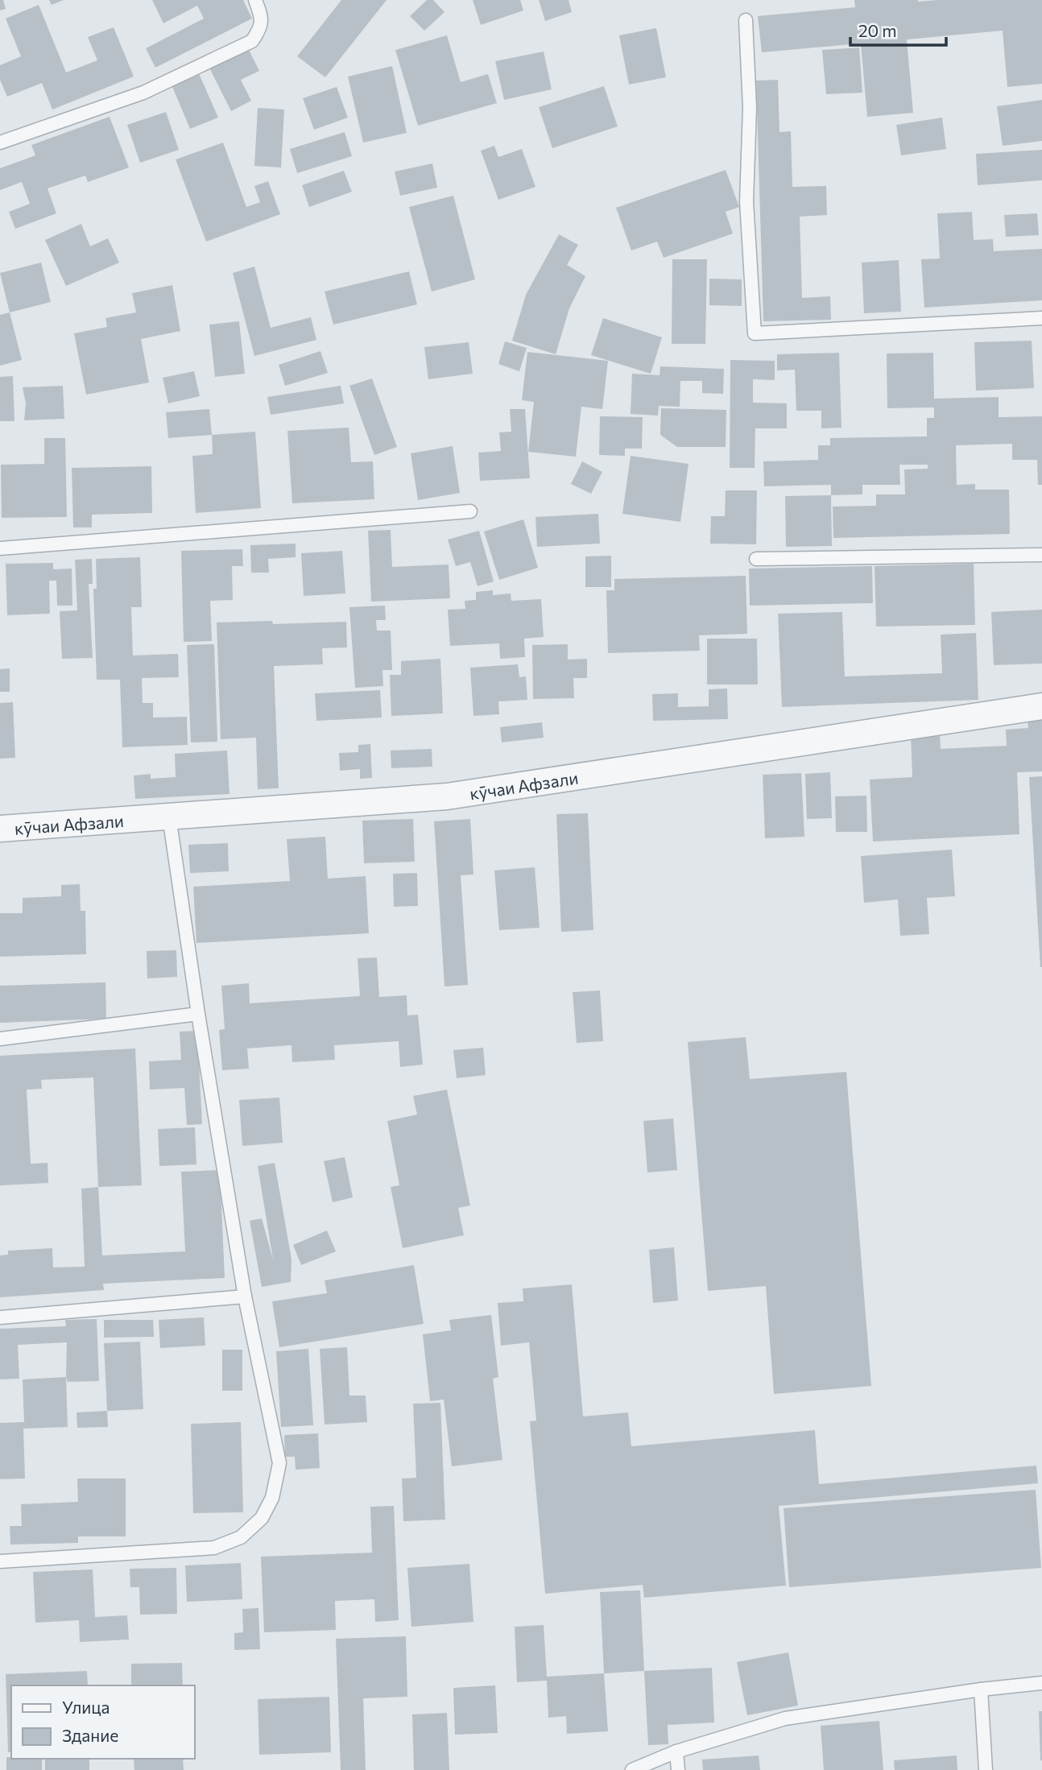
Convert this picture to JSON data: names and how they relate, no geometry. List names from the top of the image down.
{
  "streets": {
    "street": ["кӯчаи Афзали"]
  },
  "legend": ["Улица", "Здание"],
  "scale_bar": "20 m"
}
